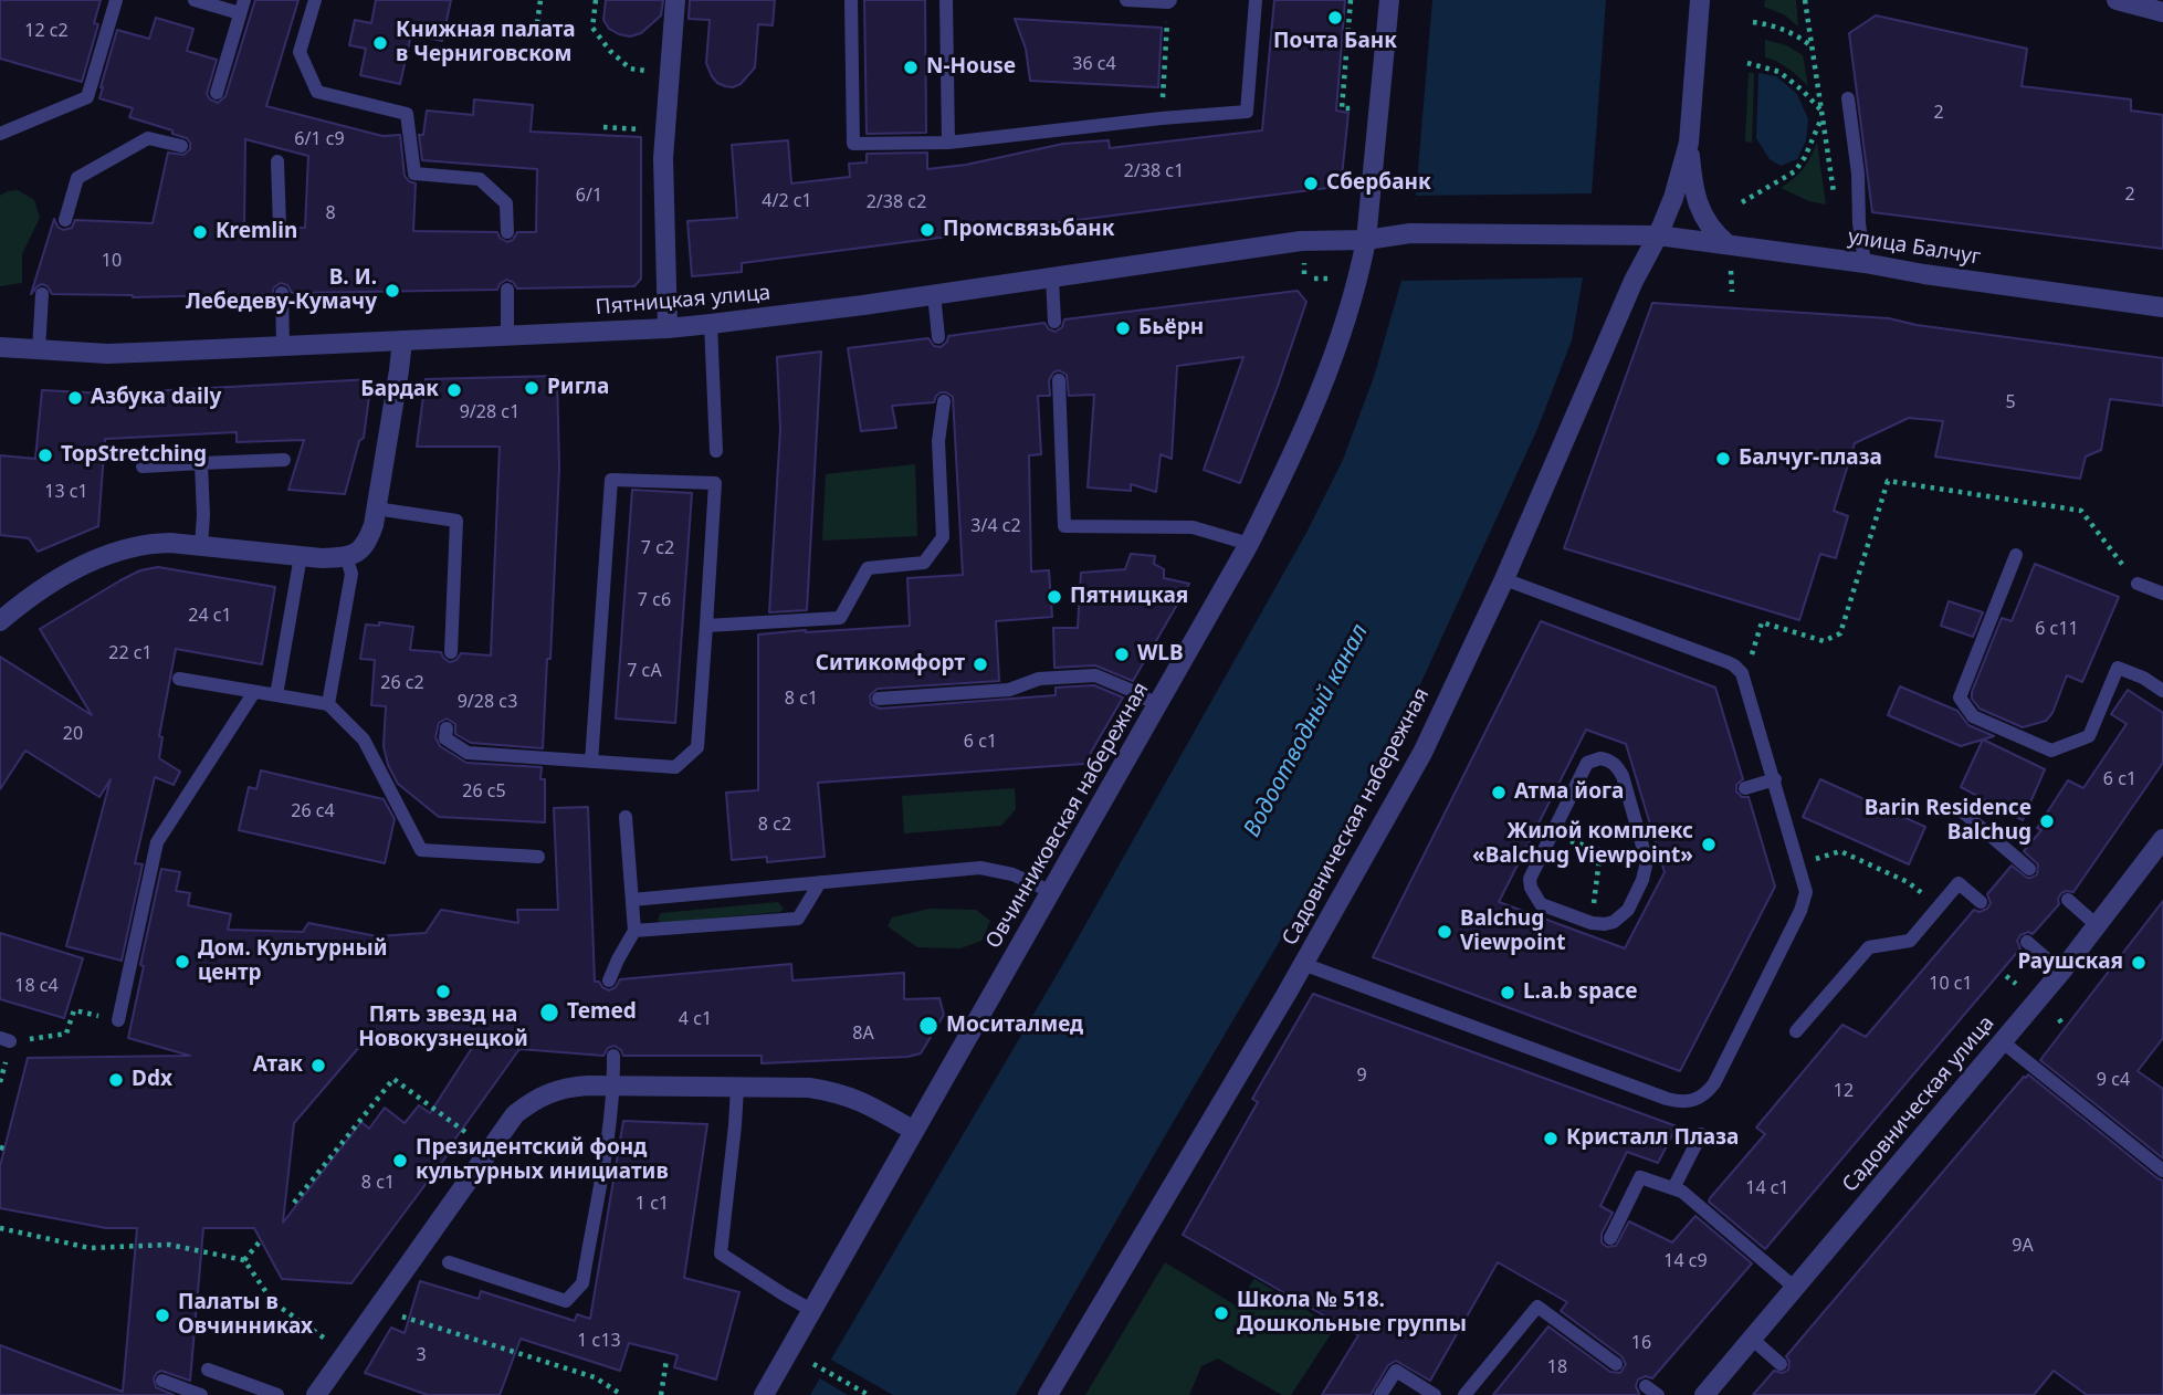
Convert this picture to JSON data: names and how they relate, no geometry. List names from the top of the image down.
{
  "streets": {
    "street": [
      "улица Балчуг",
      "Пятницкая улица",
      "Овчинниковская набережная",
      "Садовническая набережная",
      "Садовническая улица"
    ]
  },
  "crossings": [
    ["улица Балчуг", "Пятницкая улица"],
    ["улица Балчуг", "Садовническая набережная"],
    ["Пятницкая улица", "Овчинниковская набережная"]
  ],
  "water": ["Водоотводный канал"],
  "places": [
    "Почта Банк",
    "Книжная палата в Черниговском",
    "N-House",
    "Сбербанк",
    "Промсвязьбанк",
    "Kremlin",
    "В. И. Лебедеву-Кумачу",
    "Бьёрн",
    "Ригла",
    "Бардак",
    "Азбука daily",
    "TopStretching",
    "Балчуг-плаза",
    "Пятницкая",
    "WLB",
    "Ситикомфорт",
    "Атма йога",
    "Barin Residence Balchug",
    "Жилой комплекс «Balchug Viewpoint»",
    "Balchug Viewpoint",
    "Дом. Культурный центр",
    "Раушская",
    "Пять звезд на Новокузнецкой",
    "L.a.b space",
    "Temed",
    "Моситалмед",
    "Атак",
    "Ddx",
    "Кристалл Плаза",
    "Президентский фонд культурных инициатив",
    "Школа № 518. Дошкольные группы",
    "Палаты в Овчинниках"
  ],
  "house_numbers": [
    "12 с2",
    "36 с4",
    "2",
    "6/1 с9",
    "2/38 с1",
    "2",
    "6/1",
    "4/2 с1",
    "2/38 с2",
    "8",
    "10",
    "5",
    "9/28 с1",
    "13 с1",
    "3/4 с2",
    "7 с2",
    "7 с6",
    "24 с1",
    "6 с11",
    "22 с1",
    "7 сА",
    "26 с2",
    "8 с1",
    "9/28 с3",
    "20",
    "6 с1",
    "6 с1",
    "26 с5",
    "26 с4",
    "8 с2",
    "10 с1",
    "18 с4",
    "4 с1",
    "8А",
    "9",
    "9 с4",
    "12",
    "8 с1",
    "14 с1",
    "1 с1",
    "9А",
    "14 с9",
    "1 с13",
    "16",
    "3",
    "18"
  ]
}
